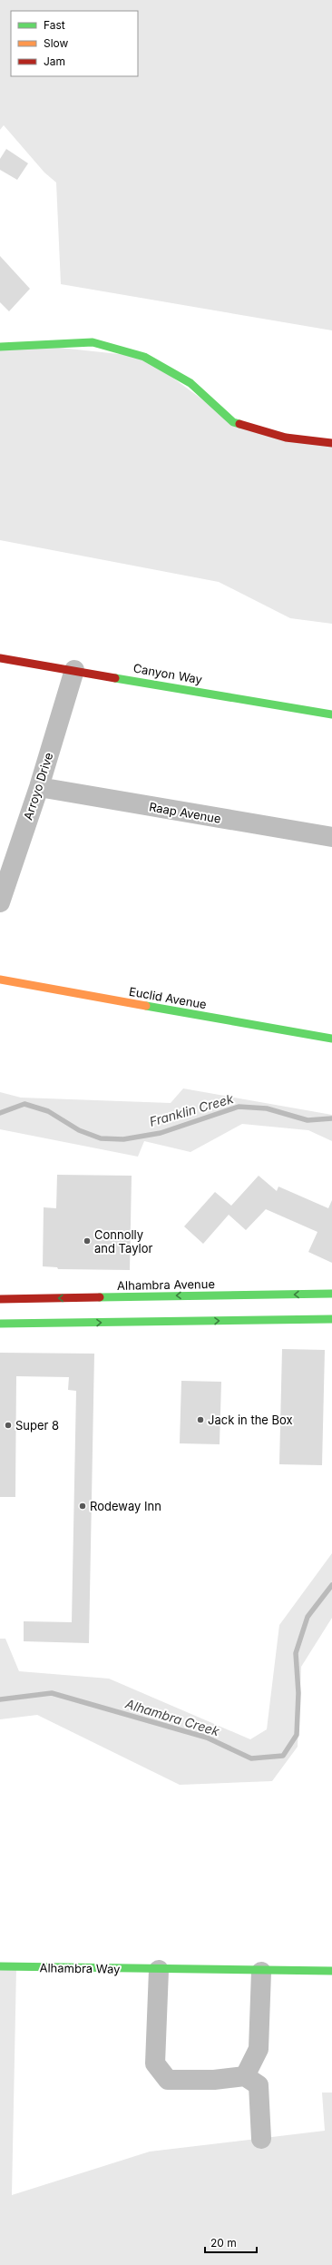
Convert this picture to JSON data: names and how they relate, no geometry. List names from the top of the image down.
{
  "streets": {
    "street": [
      "Canyon Way",
      "Arroyo Drive",
      "Raap Avenue",
      "Euclid Avenue",
      "Alhambra Avenue",
      "Alhambra Way"
    ]
  },
  "crossings": [
    ["Canyon Way", "Arroyo Drive"],
    ["Arroyo Drive", "Raap Avenue"]
  ],
  "water": ["Franklin Creek", "Alhambra Creek"],
  "places": [
    "Connolly and Taylor",
    "Jack in the Box",
    "Super 8",
    "Rodeway Inn"
  ],
  "legend": ["Fast", "Slow", "Jam"],
  "scale_bar": "20 m"
}
